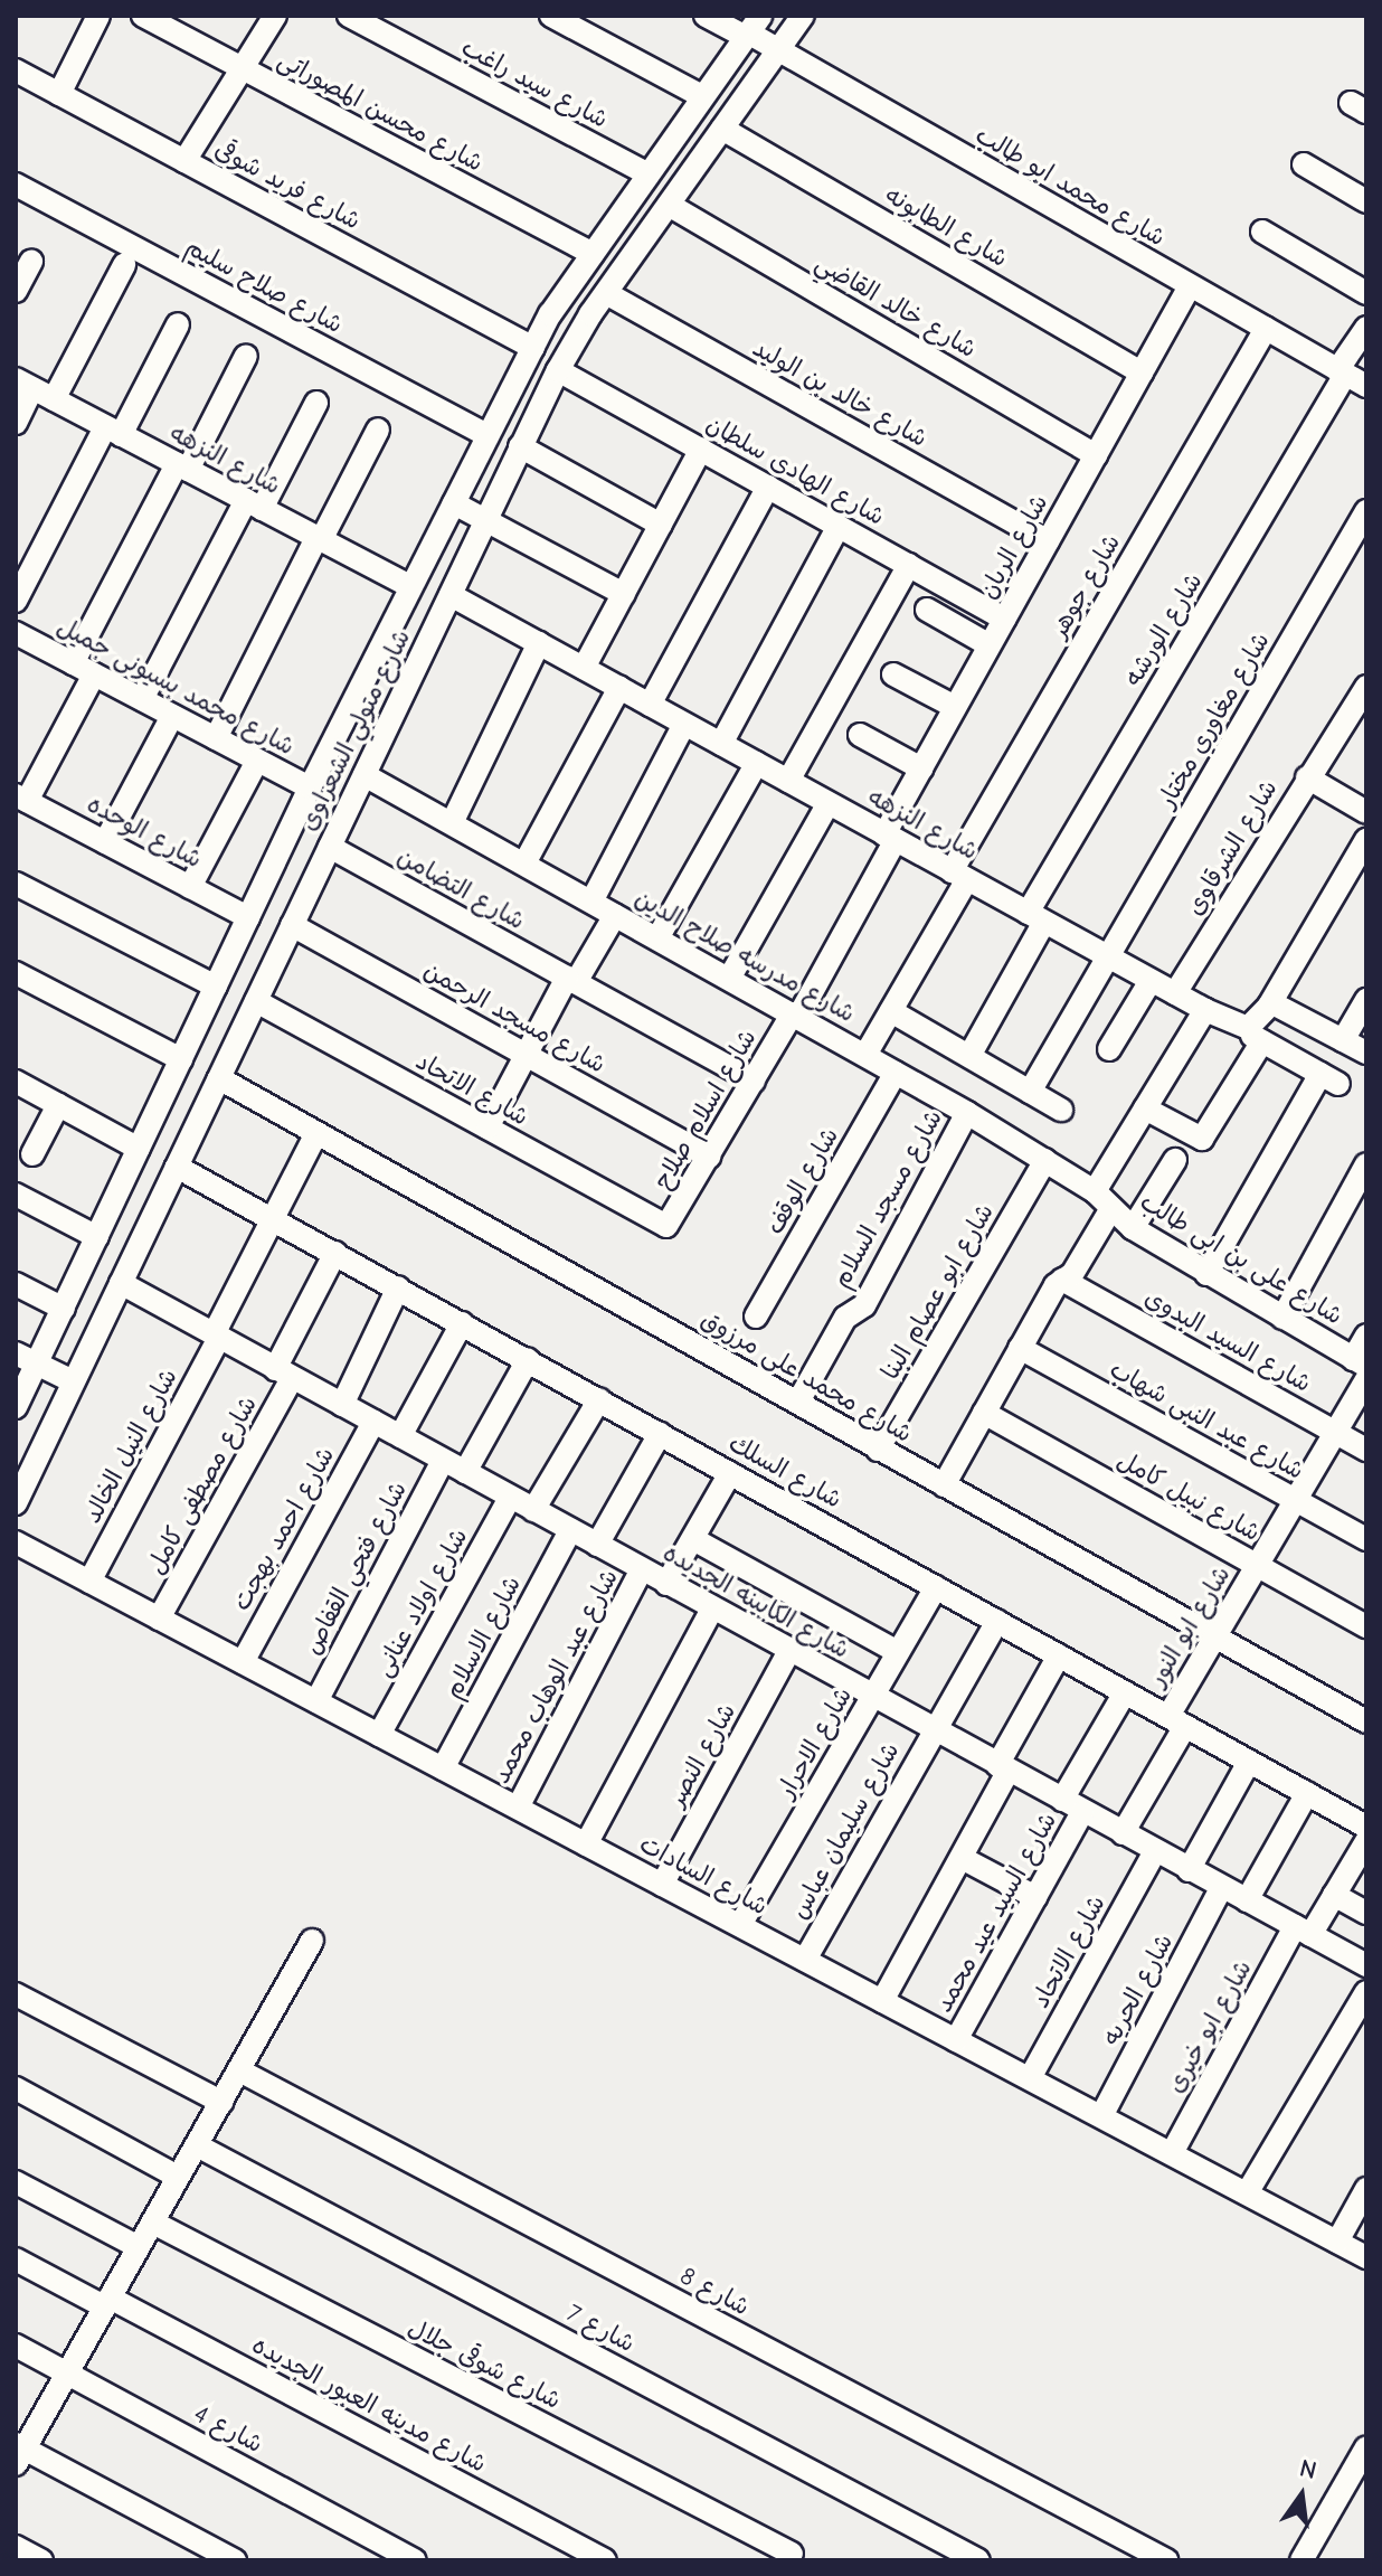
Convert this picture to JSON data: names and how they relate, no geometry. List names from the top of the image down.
{
  "streets": {
    "street": [
      "شارع سيد راغب",
      "شارع محسن المصوراتى",
      "شارع فريد شوقى",
      "شارع محمد ابو طالب",
      "شارع الطابونه",
      "شارع صلاح سليم",
      "شارع خالد القاضي",
      "شارع خالد بن الوليد",
      "شارع النزهه",
      "شارع الهادى سلطان",
      "شارع الريان",
      "شارع جوهر",
      "شارع الورشه",
      "شارع محمد بسيونى جميل",
      "شارع مغاوري مختار",
      "شارع متولي الشعراوى",
      "شارع الوحده",
      "شارع الشرقاوى",
      "شارع التضامن",
      "شارع مدرسه صلاح الدين",
      "شارع مسجد الرحمن",
      "شارع الاتحاد",
      "شارع اسلام صلاح",
      "شارع الوقف",
      "شارع مسجد السلام",
      "شارع على بن ابى طالب",
      "شارع ابو عصام البنا",
      "شارع السيد البدوى",
      "شارع محمد على مرزوق",
      "شارع عبد النبى شهاب",
      "شارع النيل الخالد",
      "شارع السلك",
      "شارع مصطفى كامل",
      "شارع نبيل كامل",
      "شارع احمد بهجت",
      "شارع فتحي القفاص",
      "شارع الكابينه الجديده",
      "شارع اولاد عنانى",
      "شارع ابو النور",
      "شارع الاسلام",
      "شارع عبد الوهاب محمد",
      "شارع الاحرار",
      "شارع النصر",
      "شارع سليمان عباس",
      "شارع السادات",
      "شارع السيد عيد محمد",
      "شارع الحريه",
      "شارع ابو خيرى",
      "شارع 8",
      "شارع 7",
      "شارع شوقى جلال",
      "شارع مدينه العبور الجديده",
      "شارع 4"
    ]
  },
  "crossings": [
    ["شارع سيد راغب", "شارع متولي الشعراوى"],
    ["شارع محسن المصوراتى", "شارع متولي الشعراوى"],
    ["شارع فريد شوقى", "شارع متولي الشعراوى"],
    ["شارع محمد ابو طالب", "شارع الريان"],
    ["شارع محمد ابو طالب", "شارع جوهر"],
    ["شارع محمد ابو طالب", "شارع الورشه"],
    ["شارع محمد ابو طالب", "شارع متولي الشعراوى"],
    ["شارع الطابونه", "شارع الريان"],
    ["شارع الطابونه", "شارع متولي الشعراوى"],
    ["شارع صلاح سليم", "شارع متولي الشعراوى"],
    ["شارع خالد القاضي", "شارع الريان"],
    ["شارع خالد القاضي", "شارع متولي الشعراوى"],
    ["شارع خالد بن الوليد", "شارع الريان"],
    ["شارع خالد بن الوليد", "شارع متولي الشعراوى"],
    ["شارع النزهه", "شارع الريان"],
    ["شارع النزهه", "شارع جوهر"],
    ["شارع النزهه", "شارع الورشه"],
    ["شارع النزهه", "شارع مغاوري مختار"],
    ["شارع النزهه", "شارع متولي الشعراوى"],
    ["شارع النزهه", "شارع الشرقاوى"],
    ["شارع النزهه", "شارع اسلام صلاح"],
    ["شارع النزهه", "شارع على بن ابى طالب"],
    ["شارع الهادى سلطان", "شارع الريان"],
    ["شارع الهادى سلطان", "شارع متولي الشعراوى"],
    ["شارع الريان", "شارع اسلام صلاح"],
    ["شارع جوهر", "شارع مدرسه صلاح الدين"],
    ["شارع محمد بسيونى جميل", "شارع متولي الشعراوى"],
    ["شارع متولي الشعراوى", "شارع الوحده"],
    ["شارع متولي الشعراوى", "شارع التضامن"],
    ["شارع متولي الشعراوى", "شارع مدرسه صلاح الدين"],
    ["شارع متولي الشعراوى", "شارع مسجد الرحمن"],
    ["شارع متولي الشعراوى", "شارع الاتحاد"],
    ["شارع متولي الشعراوى", "شارع محمد على مرزوق"],
    ["شارع متولي الشعراوى", "شارع السلك"],
    ["شارع متولي الشعراوى", "شارع الكابينه الجديده"],
    ["شارع التضامن", "شارع اسلام صلاح"],
    ["شارع مدرسه صلاح الدين", "شارع اسلام صلاح"],
    ["شارع مدرسه صلاح الدين", "شارع الوقف"],
    ["شارع مدرسه صلاح الدين", "شارع مسجد السلام"],
    ["شارع مدرسه صلاح الدين", "شارع على بن ابى طالب"],
    ["شارع مدرسه صلاح الدين", "شارع ابو عصام البنا"],
    ["شارع مسجد الرحمن", "شارع اسلام صلاح"],
    ["شارع الاتحاد", "شارع اسلام صلاح"],
    ["شارع الاتحاد", "شارع الكابينه الجديده"],
    ["شارع الاتحاد", "شارع السادات"],
    ["شارع مسجد السلام", "شارع محمد على مرزوق"],
    ["شارع ابو عصام البنا", "شارع محمد على مرزوق"],
    ["شارع السيد البدوى", "شارع ابو النور"],
    ["شارع محمد على مرزوق", "شارع النيل الخالد"],
    ["شارع محمد على مرزوق", "شارع ابو النور"],
    ["شارع عبد النبى شهاب", "شارع ابو النور"],
    ["شارع النيل الخالد", "شارع السلك"],
    ["شارع النيل الخالد", "شارع الكابينه الجديده"],
    ["شارع النيل الخالد", "شارع السادات"],
    ["شارع السلك", "شارع مصطفى كامل"],
    ["شارع السلك", "شارع ابو النور"],
    ["شارع السلك", "شارع الاحرار"],
    ["شارع السلك", "شارع سليمان عباس"],
    ["شارع مصطفى كامل", "شارع الكابينه الجديده"],
    ["شارع مصطفى كامل", "شارع السادات"],
    ["شارع نبيل كامل", "شارع ابو النور"],
    ["شارع احمد بهجت", "شارع الكابينه الجديده"],
    ["شارع احمد بهجت", "شارع السادات"],
    ["شارع فتحي القفاص", "شارع الكابينه الجديده"],
    ["شارع فتحي القفاص", "شارع السادات"],
    ["شارع الكابينه الجديده", "شارع اولاد عنانى"],
    ["شارع الكابينه الجديده", "شارع ابو النور"],
    ["شارع الكابينه الجديده", "شارع الاسلام"],
    ["شارع الكابينه الجديده", "شارع عبد الوهاب محمد"],
    ["شارع الكابينه الجديده", "شارع الاحرار"],
    ["شارع الكابينه الجديده", "شارع النصر"],
    ["شارع الكابينه الجديده", "شارع سليمان عباس"],
    ["شارع الكابينه الجديده", "شارع السيد عيد محمد"],
    ["شارع الكابينه الجديده", "شارع الحريه"],
    ["شارع الكابينه الجديده", "شارع ابو خيرى"],
    ["شارع اولاد عنانى", "شارع السادات"],
    ["شارع الاسلام", "شارع السادات"],
    ["شارع عبد الوهاب محمد", "شارع السادات"],
    ["شارع الاحرار", "شارع السادات"],
    ["شارع النصر", "شارع السادات"],
    ["شارع سليمان عباس", "شارع السادات"],
    ["شارع السادات", "شارع السيد عيد محمد"],
    ["شارع السادات", "شارع الحريه"],
    ["شارع السادات", "شارع ابو خيرى"]
  ],
  "north": "top"
}
